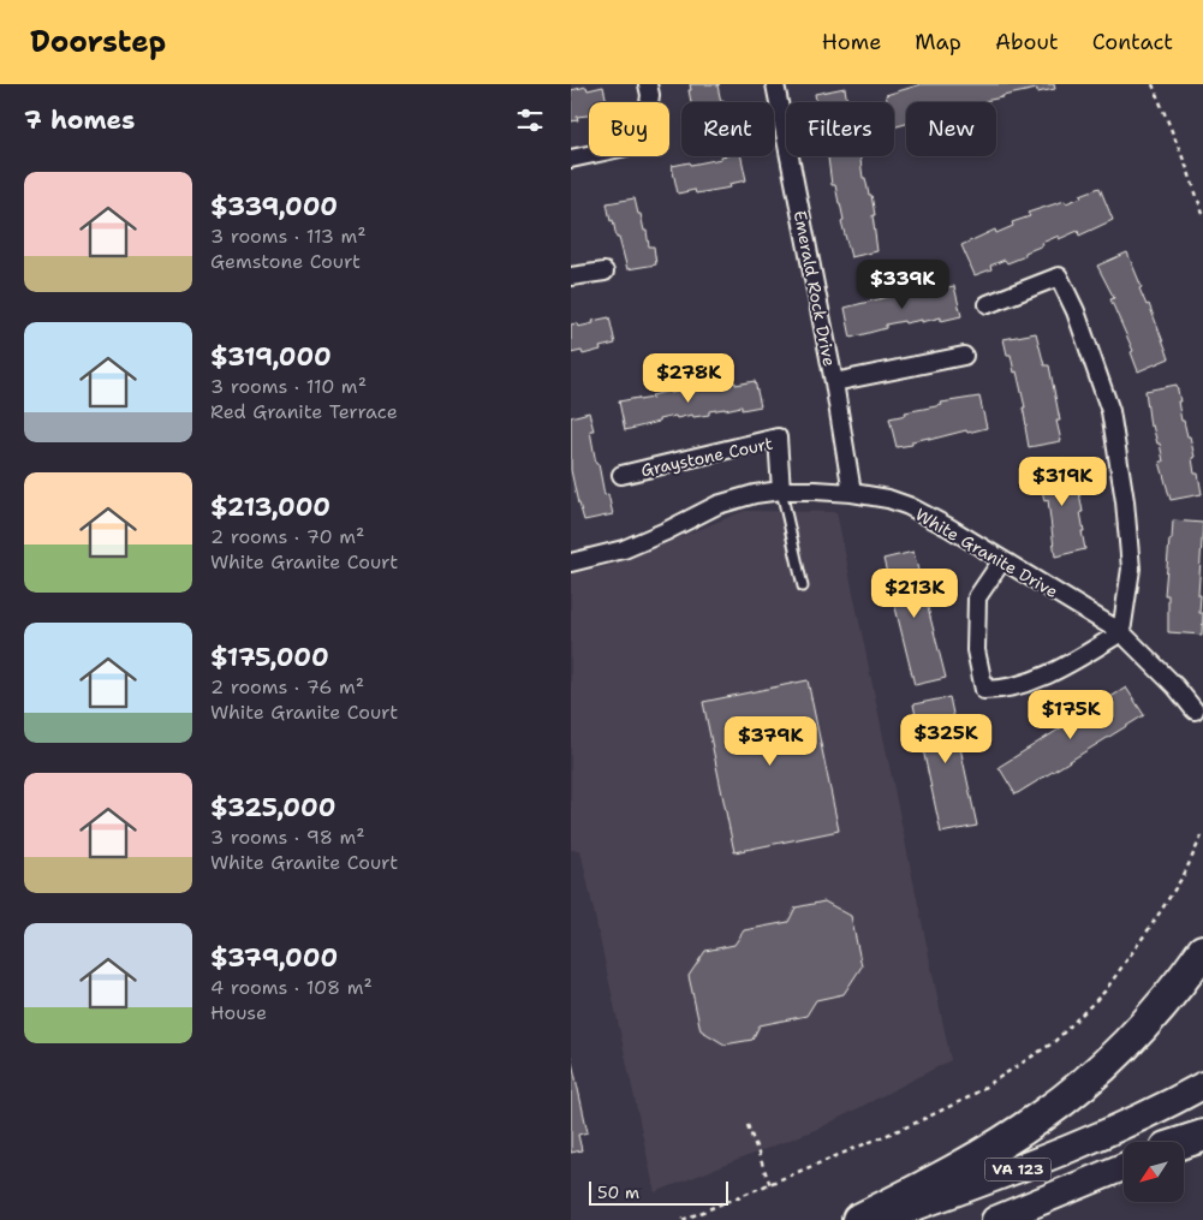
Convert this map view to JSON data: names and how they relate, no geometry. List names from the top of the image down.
{
  "streets": {
    "main road": ["VA 123"],
    "street": ["Emerald Rock Drive", "Graystone Court", "White Granite Drive"]
  },
  "crossings": [
    ["Emerald Rock Drive", "White Granite Drive"],
    ["Graystone Court", "White Granite Drive"]
  ],
  "scale_bar": "50 m",
  "north": "bottom left",
  "page": {
    "header": "Doorstep",
    "nav": [
      "Home",
      "Map",
      "About",
      "Contact"
    ],
    "heading": "7 homes",
    "chip": [
      "Buy",
      "Rent",
      "Filters",
      "New"
    ],
    "list": [
      {
        "name": "$339,000",
        "note": "3 rooms · 113 m² · Gemstone Court"
      },
      {
        "name": "$319,000",
        "note": "3 rooms · 110 m² · Red Granite Terrace"
      },
      {
        "name": "$213,000",
        "note": "2 rooms · 70 m² · White Granite Court"
      },
      {
        "name": "$175,000",
        "note": "2 rooms · 76 m² · White Granite Court"
      },
      {
        "name": "$325,000",
        "note": "3 rooms · 98 m² · White Granite Court"
      },
      {
        "name": "$379,000",
        "note": "4 rooms · 108 m² · House"
      }
    ],
    "price": [
      "$339K",
      "$278K",
      "$319K",
      "$213K",
      "$175K",
      "$325K",
      "$379K"
    ],
    "scale": "50 m"
  }
}
